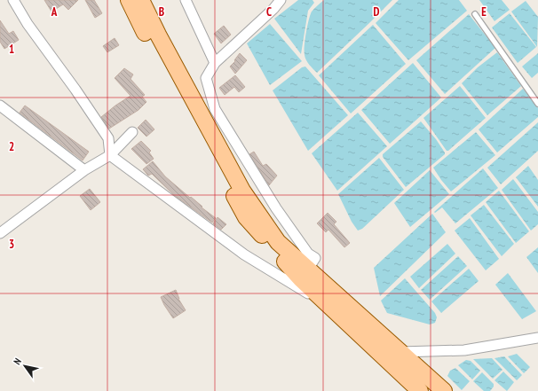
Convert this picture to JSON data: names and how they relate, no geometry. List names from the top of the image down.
{
  "north": "top left",
  "grid": {
    "columns": [
      "A",
      "B",
      "C",
      "D",
      "E"
    ],
    "rows": ["1", "2", "3"]
  }
}
